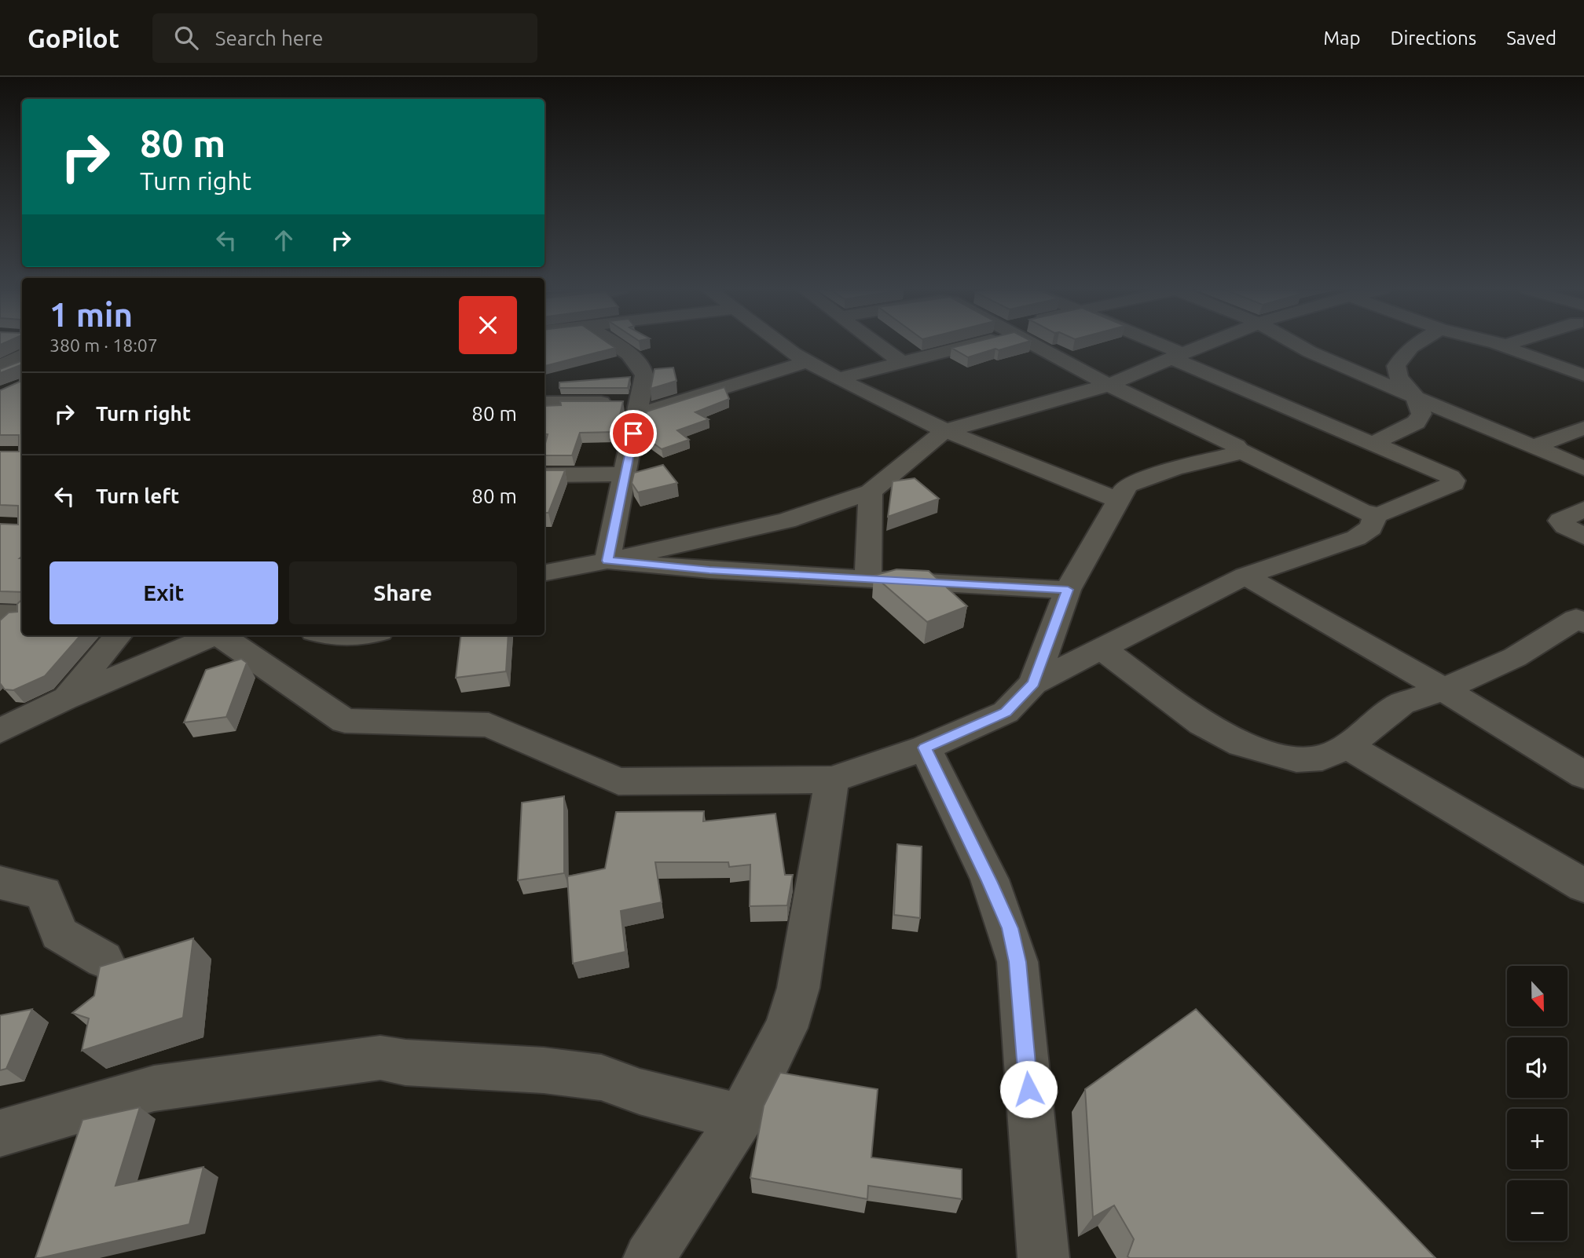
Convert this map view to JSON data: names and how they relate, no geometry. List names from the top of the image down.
{
  "north": "bottom",
  "page": {
    "header": "GoPilot",
    "search": "Search here",
    "nav": ["Map", "Directions", "Saved"],
    "turn": ["80 m", "Turn right"],
    "heading": ["1 min", "380 m · 18:07"],
    "list": [
      {
        "name": "Turn right",
        "value": "80 m"
      },
      {
        "name": "Turn left",
        "value": "80 m"
      }
    ],
    "buttons": ["Exit", "Share"],
    "map_buttons": ["+", "−"]
  }
}
